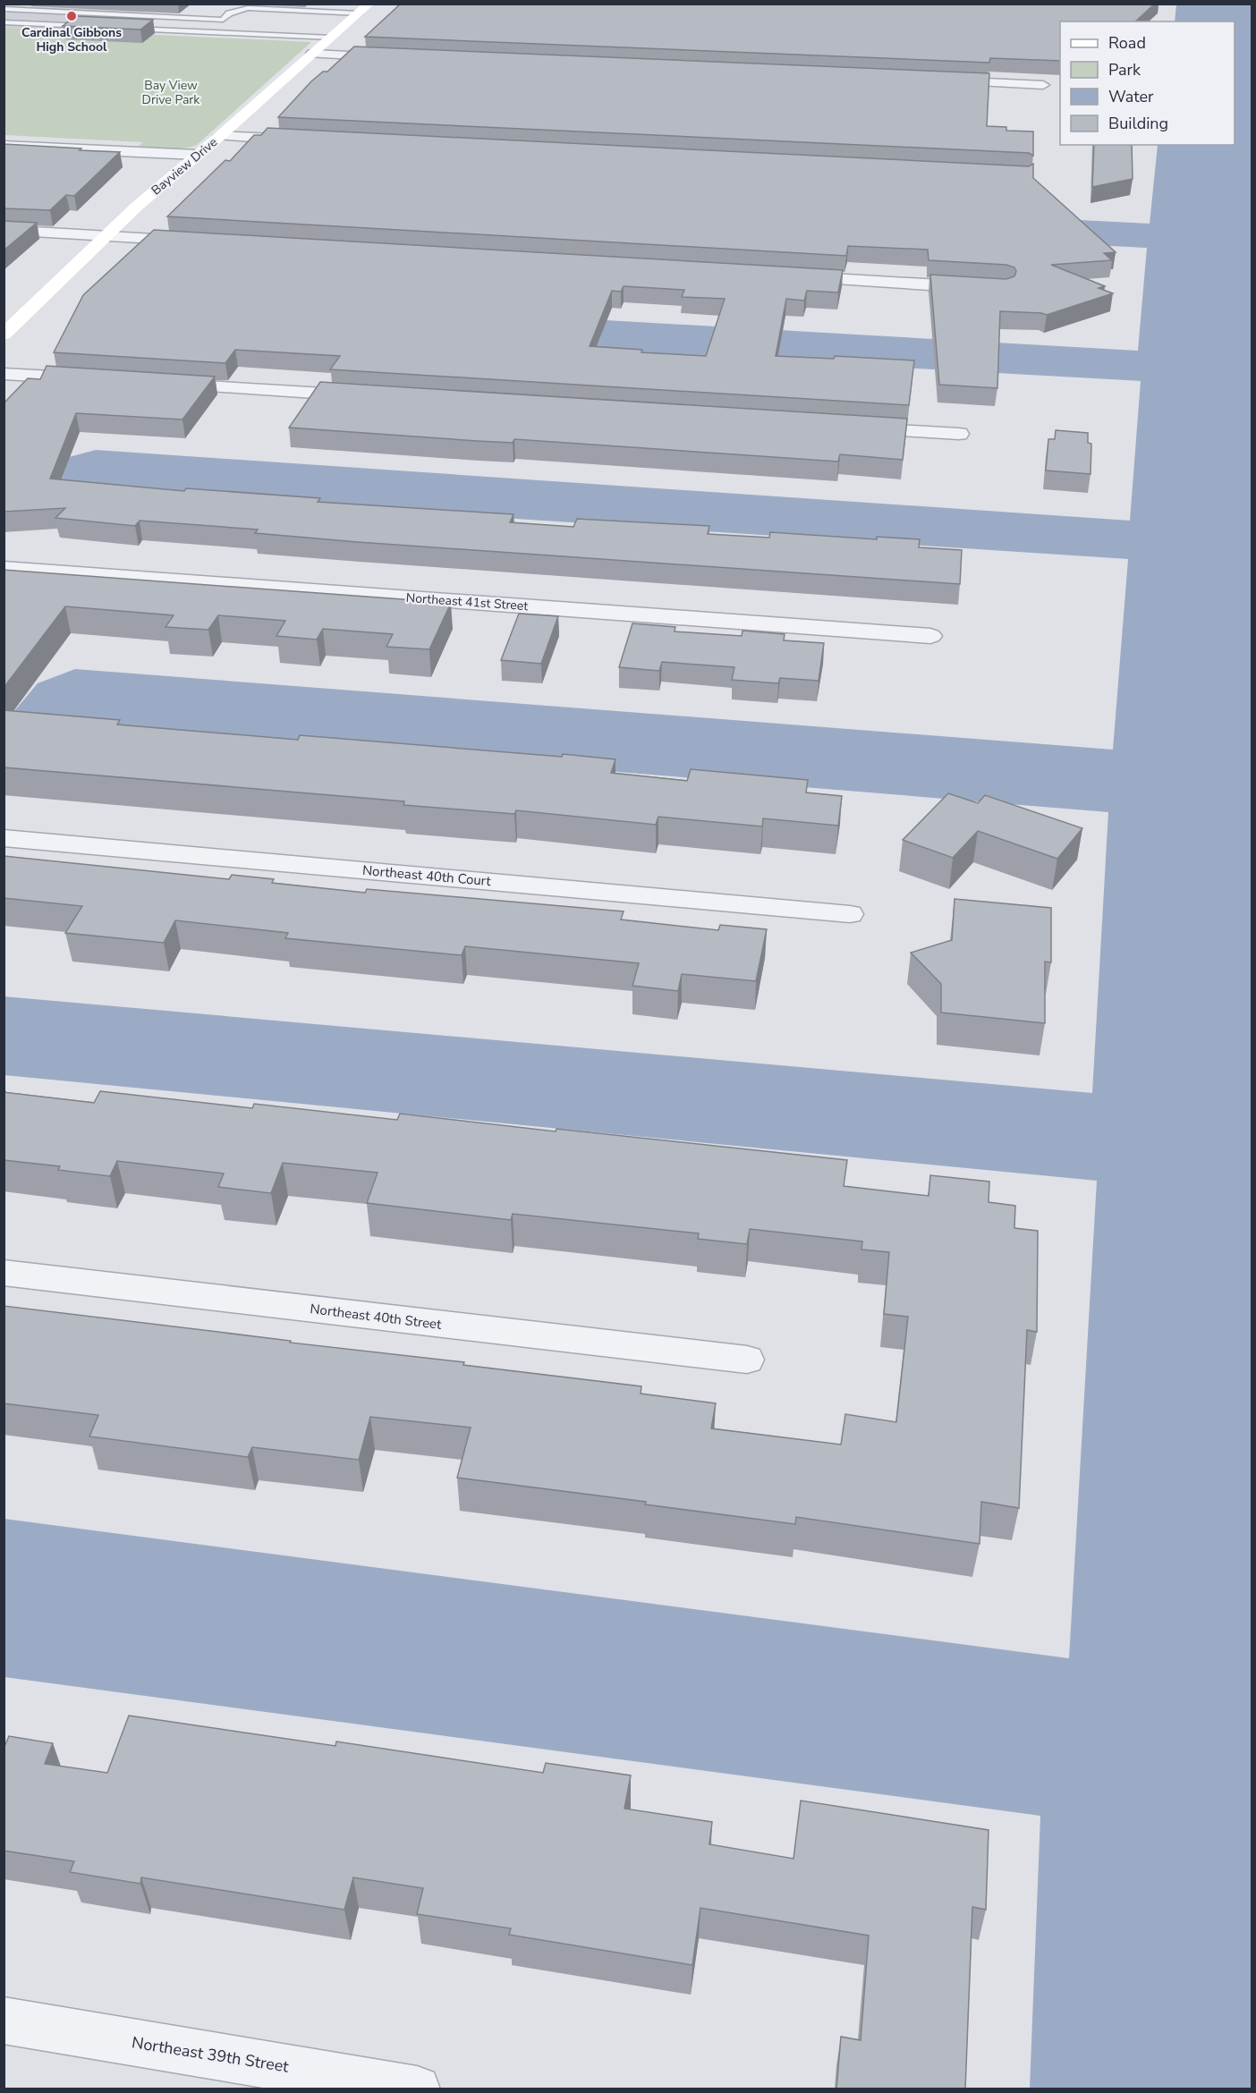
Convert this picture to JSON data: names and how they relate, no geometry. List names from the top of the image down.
{
  "streets": {
    "street": [
      "Bayview Drive",
      "Northeast 41st Street",
      "Northeast 40th Court",
      "Northeast 40th Street",
      "Northeast 39th Street"
    ]
  },
  "parks": ["Bay View Drive Park"],
  "places": ["Cardinal Gibbons High School"],
  "legend": [
    "Road",
    "Park",
    "Water",
    "Building"
  ]
}
